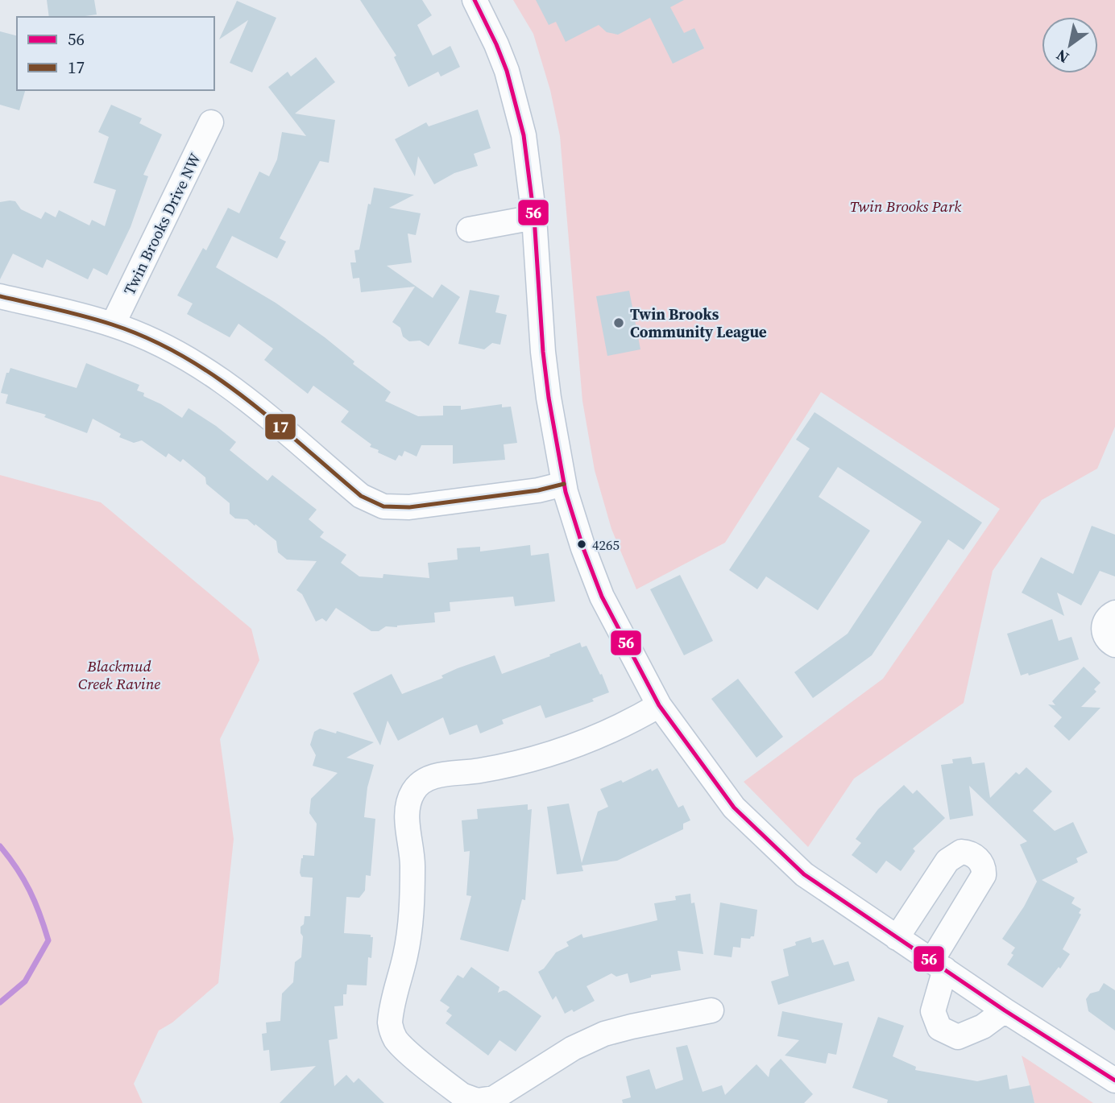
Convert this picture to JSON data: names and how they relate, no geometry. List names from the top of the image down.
{
  "streets": {
    "street": ["Twin Brooks Drive NW"]
  },
  "parks": ["Twin Brooks Park", "Blackmud Creek Ravine"],
  "places": ["Twin Brooks Community League", "4265"],
  "lines": ["transit line 56", "transit line 17"],
  "legend": ["56", "17"],
  "north": "bottom left"
}
